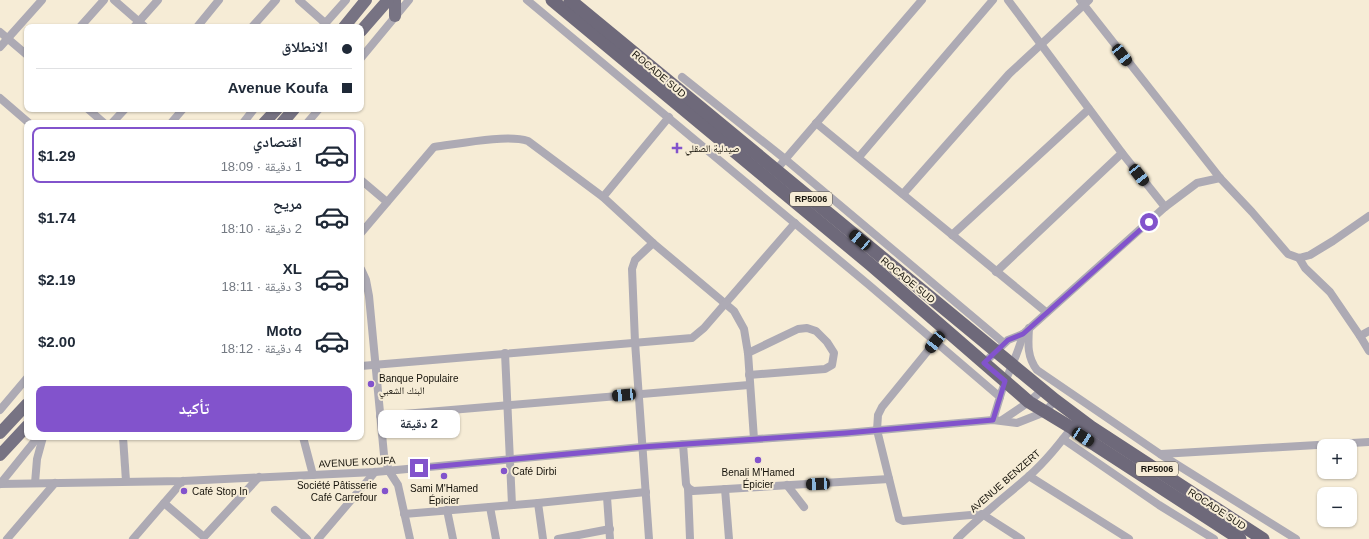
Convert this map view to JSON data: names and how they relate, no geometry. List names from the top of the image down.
{
  "streets": {
    "highway": ["ROCADE SUD", "RP5006"],
    "street": ["AVENUE KOUFA", "AVENUE BENZERT"]
  },
  "crossings": [
    ["ROCADE SUD", "AVENUE KOUFA"],
    ["ROCADE SUD", "AVENUE BENZERT"]
  ],
  "places": {
    "health": ["صيدلية الصقلي"],
    "other": [
      "Banque Populaire البنك الشعبي",
      "Benali M'Hamed Épicier",
      "Café Dirbi",
      "Sami M'Hamed Épicier",
      "Café Stop In",
      "Société Pâtisserie Café Carrefour"
    ]
  },
  "page": {
    "banner": ["الانطلاق", "Avenue Koufa"],
    "list": [
      {
        "name": "اقتصادي",
        "note": "1 دقيقة · 18:09",
        "value": "$1.29"
      },
      {
        "name": "مريح",
        "note": "2 دقيقة · 18:10",
        "value": "$1.74"
      },
      {
        "name": "XL",
        "note": "3 دقيقة · 18:11",
        "value": "$2.19"
      },
      {
        "name": "Moto",
        "note": "4 دقيقة · 18:12",
        "value": "$2.00"
      }
    ],
    "buttons": "تأكيد",
    "bubble": "2 دقيقة",
    "map_buttons": ["+", "−"]
  }
}
